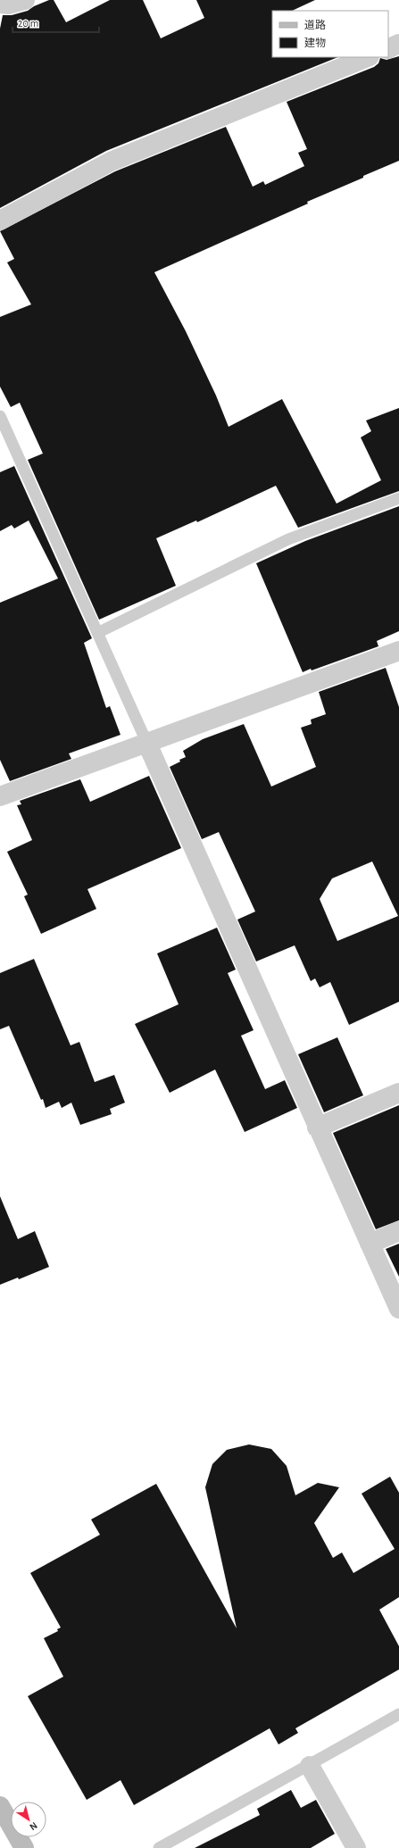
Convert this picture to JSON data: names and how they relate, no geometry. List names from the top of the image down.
{
  "legend": ["道路", "建物"],
  "scale_bar": "20 m",
  "north": "bottom right"
}
